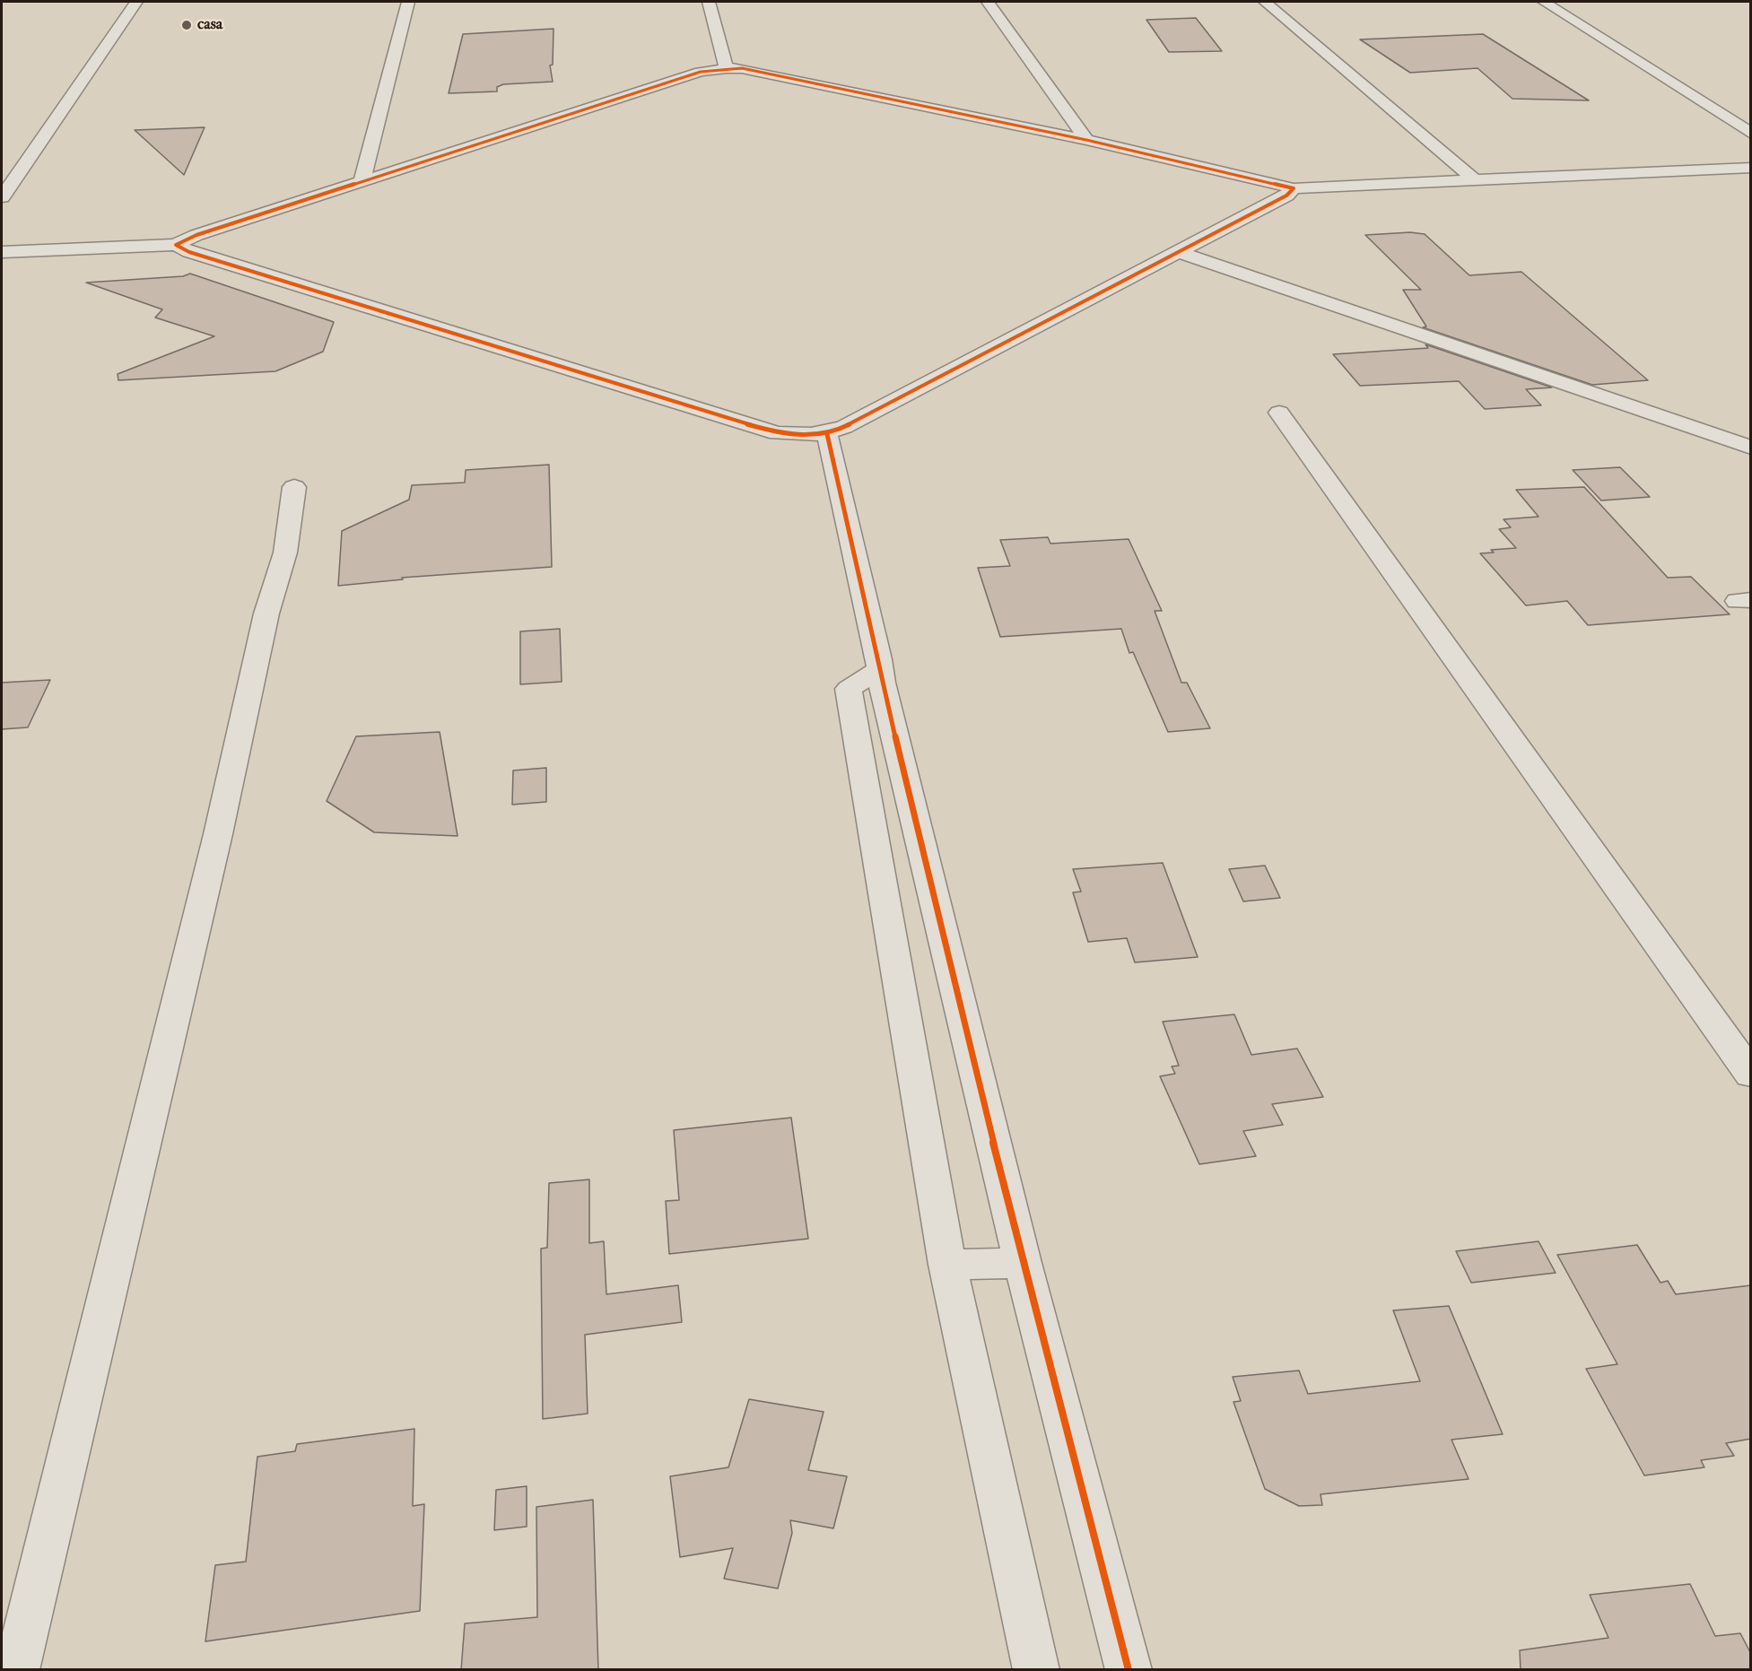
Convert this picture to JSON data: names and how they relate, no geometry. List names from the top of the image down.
{
  "places": ["casa"]
}
